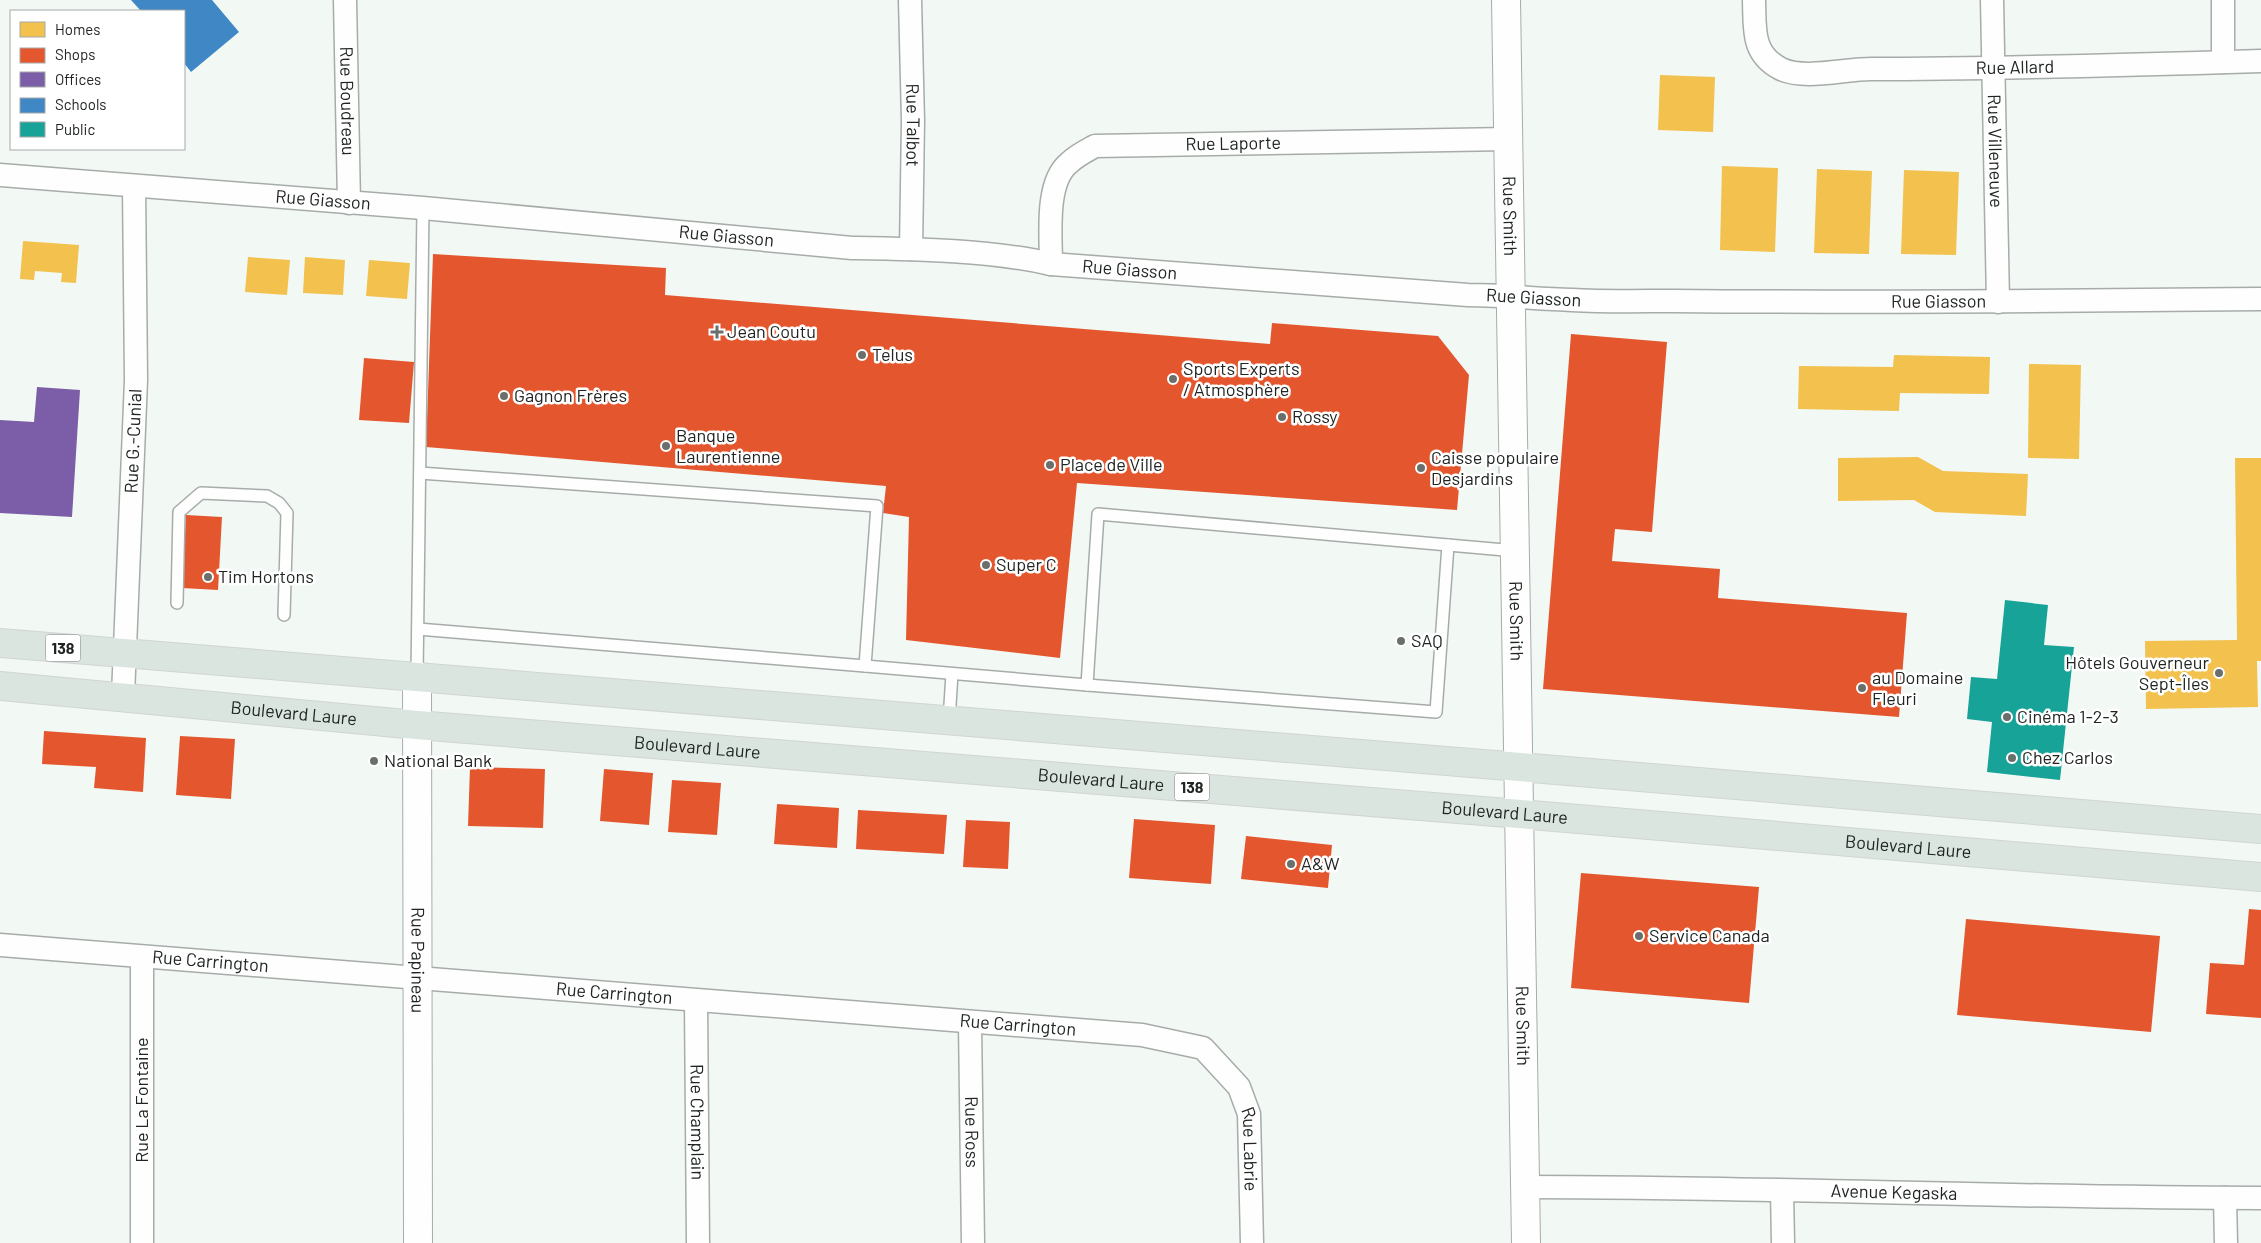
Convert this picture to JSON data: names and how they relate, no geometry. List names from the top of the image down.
{
  "streets": {
    "highway": ["138", "Boulevard Laure"],
    "street": [
      "Rue Allard",
      "Rue Boudreau",
      "Rue Talbot",
      "Rue Laporte",
      "Rue Villeneuve",
      "Rue Giasson",
      "Rue Smith",
      "Rue G.-Cunial",
      "Rue Papineau",
      "Rue Carrington",
      "Rue La Fontaine",
      "Rue Champlain",
      "Rue Ross",
      "Rue Labrie",
      "Avenue Kegaska"
    ]
  },
  "crossings": [
    ["Rue Allard", "Rue Villeneuve"],
    ["Rue Boudreau", "Rue Giasson"],
    ["Rue Talbot", "Rue Giasson"],
    ["Rue Laporte", "Rue Giasson"],
    ["Rue Laporte", "Rue Smith"],
    ["Rue Villeneuve", "Rue Giasson"],
    ["Rue Giasson", "Rue Smith"],
    ["Rue Giasson", "Rue G.-Cunial"],
    ["Rue Smith", "138"],
    ["Rue Smith", "Boulevard Laure"],
    ["Rue Smith", "Avenue Kegaska"],
    ["Rue G.-Cunial", "138"],
    ["Rue G.-Cunial", "Boulevard Laure"],
    ["138", "Rue Papineau"],
    ["Boulevard Laure", "Rue Papineau"],
    ["Rue Papineau", "Rue Carrington"],
    ["Rue Carrington", "Rue La Fontaine"],
    ["Rue Carrington", "Rue Champlain"],
    ["Rue Carrington", "Rue Ross"],
    ["Rue Carrington", "Rue Labrie"]
  ],
  "places": {
    "health": ["Jean Coutu"],
    "other": [
      "Telus",
      "Sports Experts / Atmosphère",
      "Gagnon Frères",
      "Rossy",
      "Banque Laurentienne",
      "Place de Ville",
      "Caisse populaire Desjardins",
      "Super C",
      "Tim Hortons",
      "SAQ",
      "Hôtels Gouverneur Sept-Îles",
      "au Domaine Fleuri",
      "Cinéma 1-2-3",
      "Chez Carlos",
      "National Bank",
      "A&W",
      "Service Canada"
    ]
  },
  "legend": [
    "Homes",
    "Shops",
    "Offices",
    "Schools",
    "Public"
  ]
}
